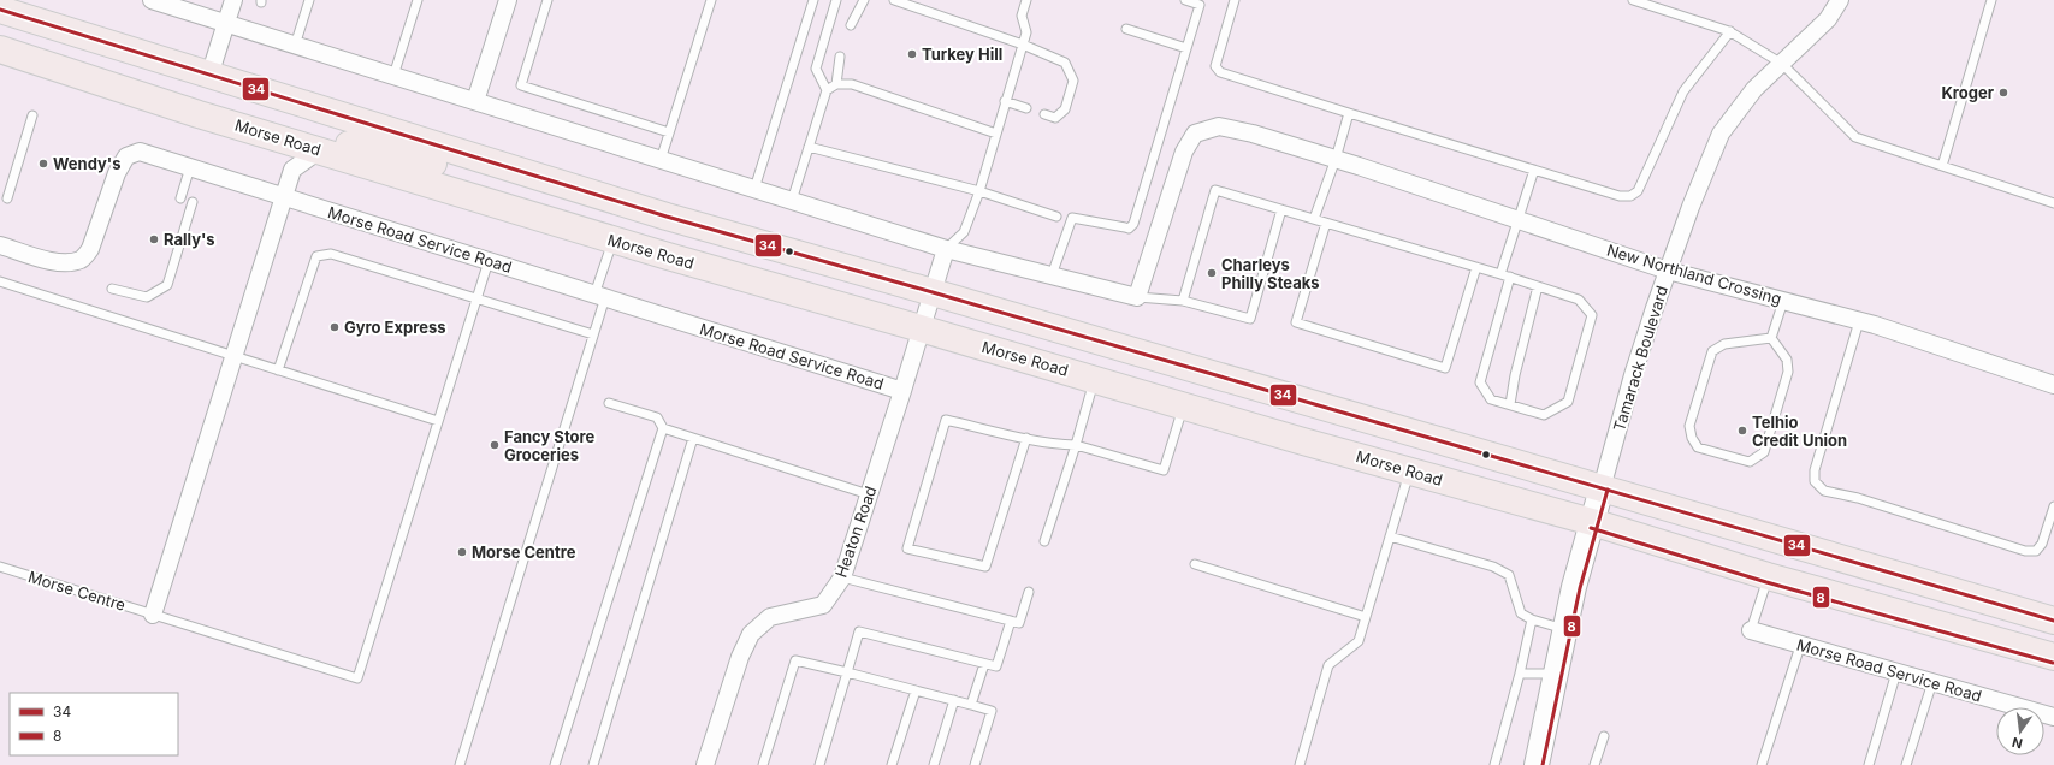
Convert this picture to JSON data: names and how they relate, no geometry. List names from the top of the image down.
{
  "streets": {
    "main road": ["Morse Road"],
    "street": [
      "Morse Road Service Road",
      "New Northland Crossing",
      "Tamarack Boulevard",
      "Heaton Road"
    ],
    "lane": ["Morse Centre"]
  },
  "crossings": [
    ["Morse Road", "Tamarack Boulevard"],
    ["Morse Road", "Heaton Road"],
    ["Morse Road Service Road", "Heaton Road"],
    ["Morse Road Service Road", "Morse Centre"],
    ["New Northland Crossing", "Tamarack Boulevard"]
  ],
  "places": [
    "Turkey Hill",
    "Kroger",
    "Wendy's",
    "Rally's",
    "Charleys Philly Steaks",
    "Gyro Express",
    "Telhio Credit Union",
    "Fancy Store Groceries",
    "Morse Centre"
  ],
  "lines": ["transit line 34", "transit line 8"],
  "legend": ["34", "8"],
  "north": "bottom"
}
